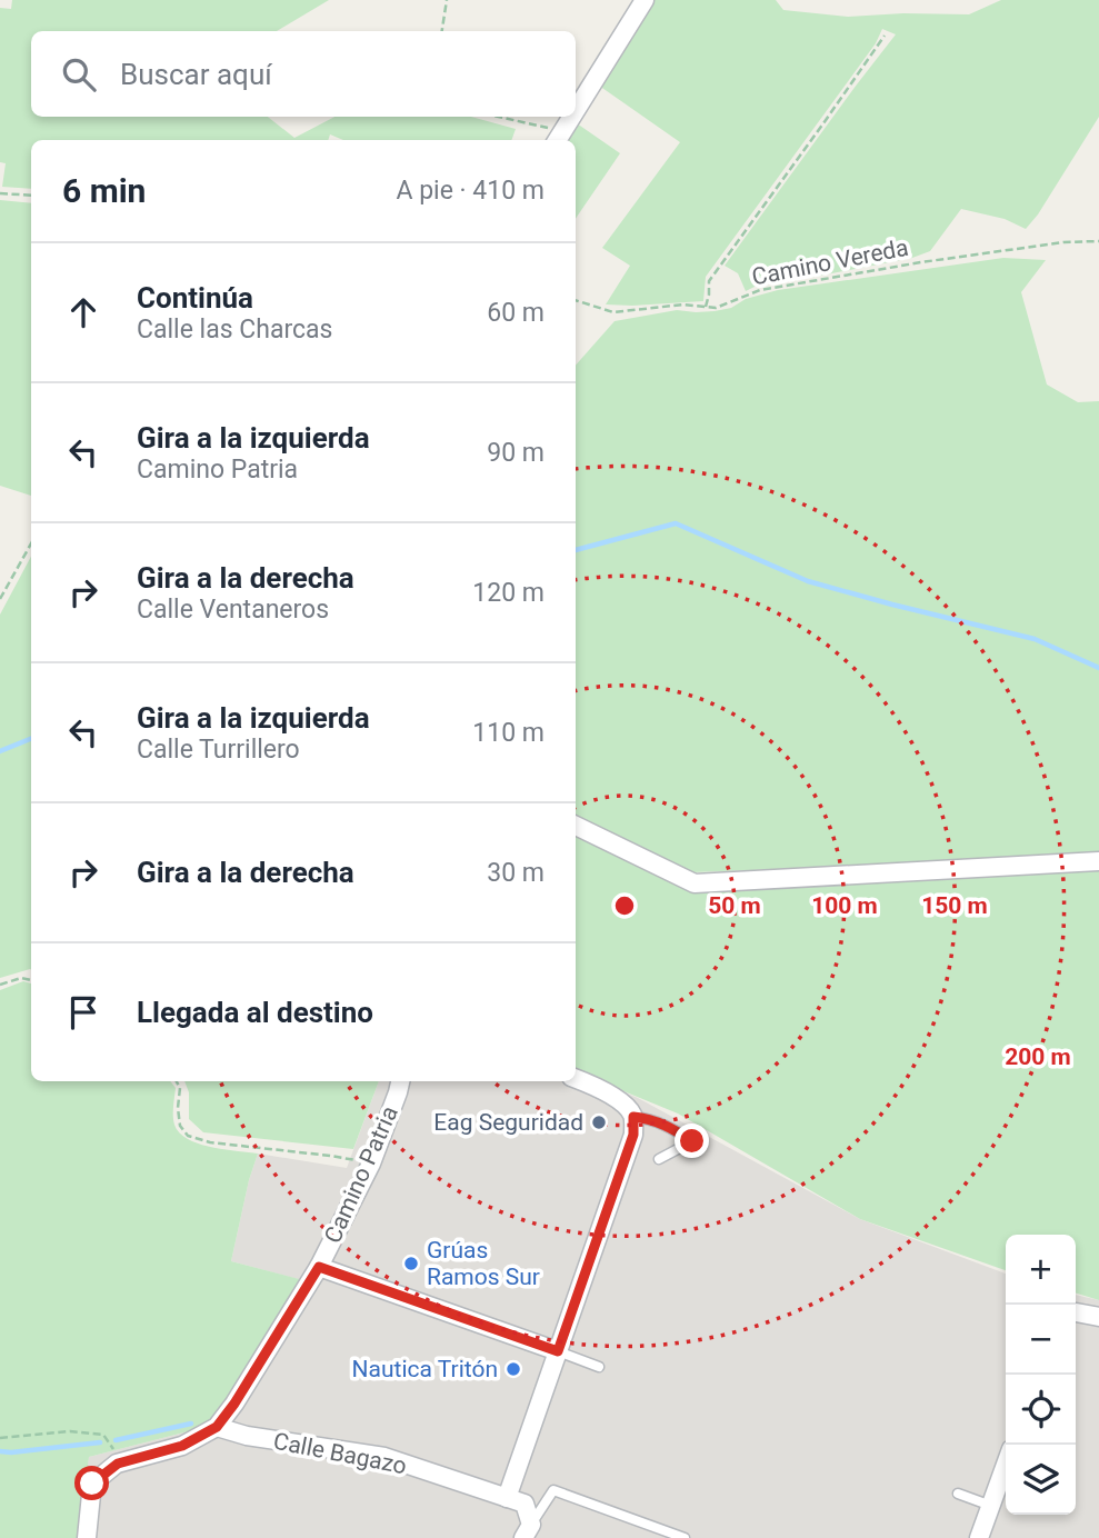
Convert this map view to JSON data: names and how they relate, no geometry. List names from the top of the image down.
{
  "streets": {
    "street": ["Camino Patria", "Calle Bagazo"],
    "path": ["Camino Vereda"]
  },
  "crossings": [
    ["Camino Patria", "Calle Bagazo"]
  ],
  "places": ["Eag Seguridad", "Grúas Ramos Sur", "Nautica Tritón"],
  "page": {
    "search": "Buscar aquí",
    "heading": ["6 min", "A pie · 410 m"],
    "list": [
      ["Continúa", "Calle las Charcas", "60 m"],
      ["Gira a la izquierda", "Camino Patria", "90 m"],
      ["Gira a la derecha", "Calle Ventaneros", "120 m"],
      ["Gira a la izquierda", "Calle Turrillero", "110 m"],
      ["Gira a la derecha", "30 m"],
      "Llegada al destino"
    ],
    "map_buttons": ["+", "−"]
  },
  "rings": [
    "50 m",
    "100 m",
    "150 m",
    "200 m"
  ]
}
